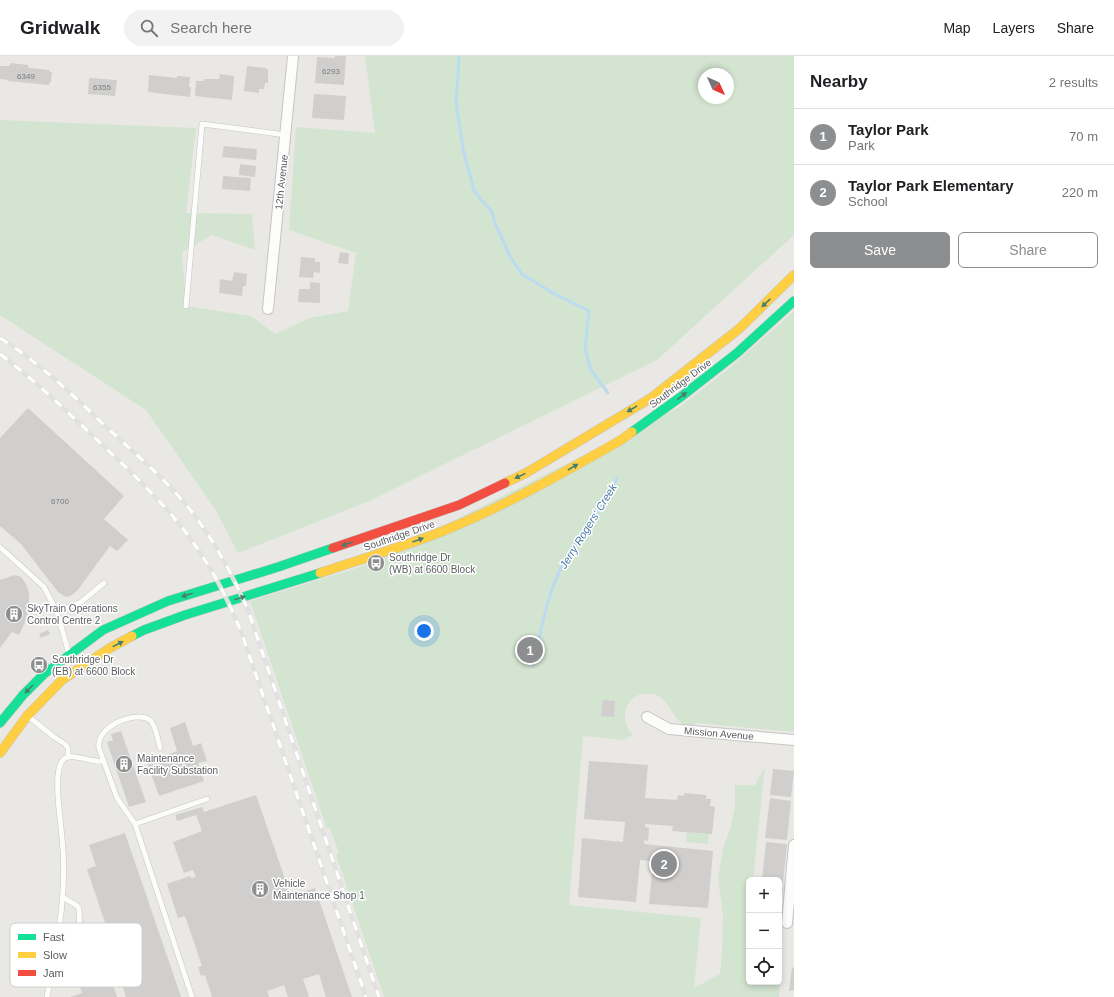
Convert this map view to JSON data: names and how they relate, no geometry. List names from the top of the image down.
{
  "streets": {
    "main road": ["Southridge Drive"],
    "street": ["12th Avenue", "Mission Avenue"]
  },
  "water": ["Jerry Rogers' Creek"],
  "places": {
    "bus stop": ["Southridge Dr (WB) at 6600 Block", "Southridge Dr (EB) at 6600 Block"],
    "building": ["SkyTrain Operations Control Centre 2", "Maintenance Facility Substation", "Vehicle Maintenance Shop 1"]
  },
  "house_numbers": [
    "6293",
    "6349",
    "6355",
    "6700"
  ],
  "legend": ["Fast", "Slow", "Jam"],
  "north": "bottom right",
  "page": {
    "header": "Gridwalk",
    "search": "Search here",
    "nav": ["Map", "Layers", "Share"],
    "heading": ["Nearby", "2 results"],
    "list": [
      {
        "mark": "1",
        "name": "Taylor Park",
        "note": "Park",
        "value": "70 m"
      },
      {
        "mark": "2",
        "name": "Taylor Park Elementary",
        "note": "School",
        "value": "220 m"
      }
    ],
    "buttons": ["Save", "Share"],
    "pins": ["1", "2"],
    "map_buttons": ["+", "−"]
  }
}
